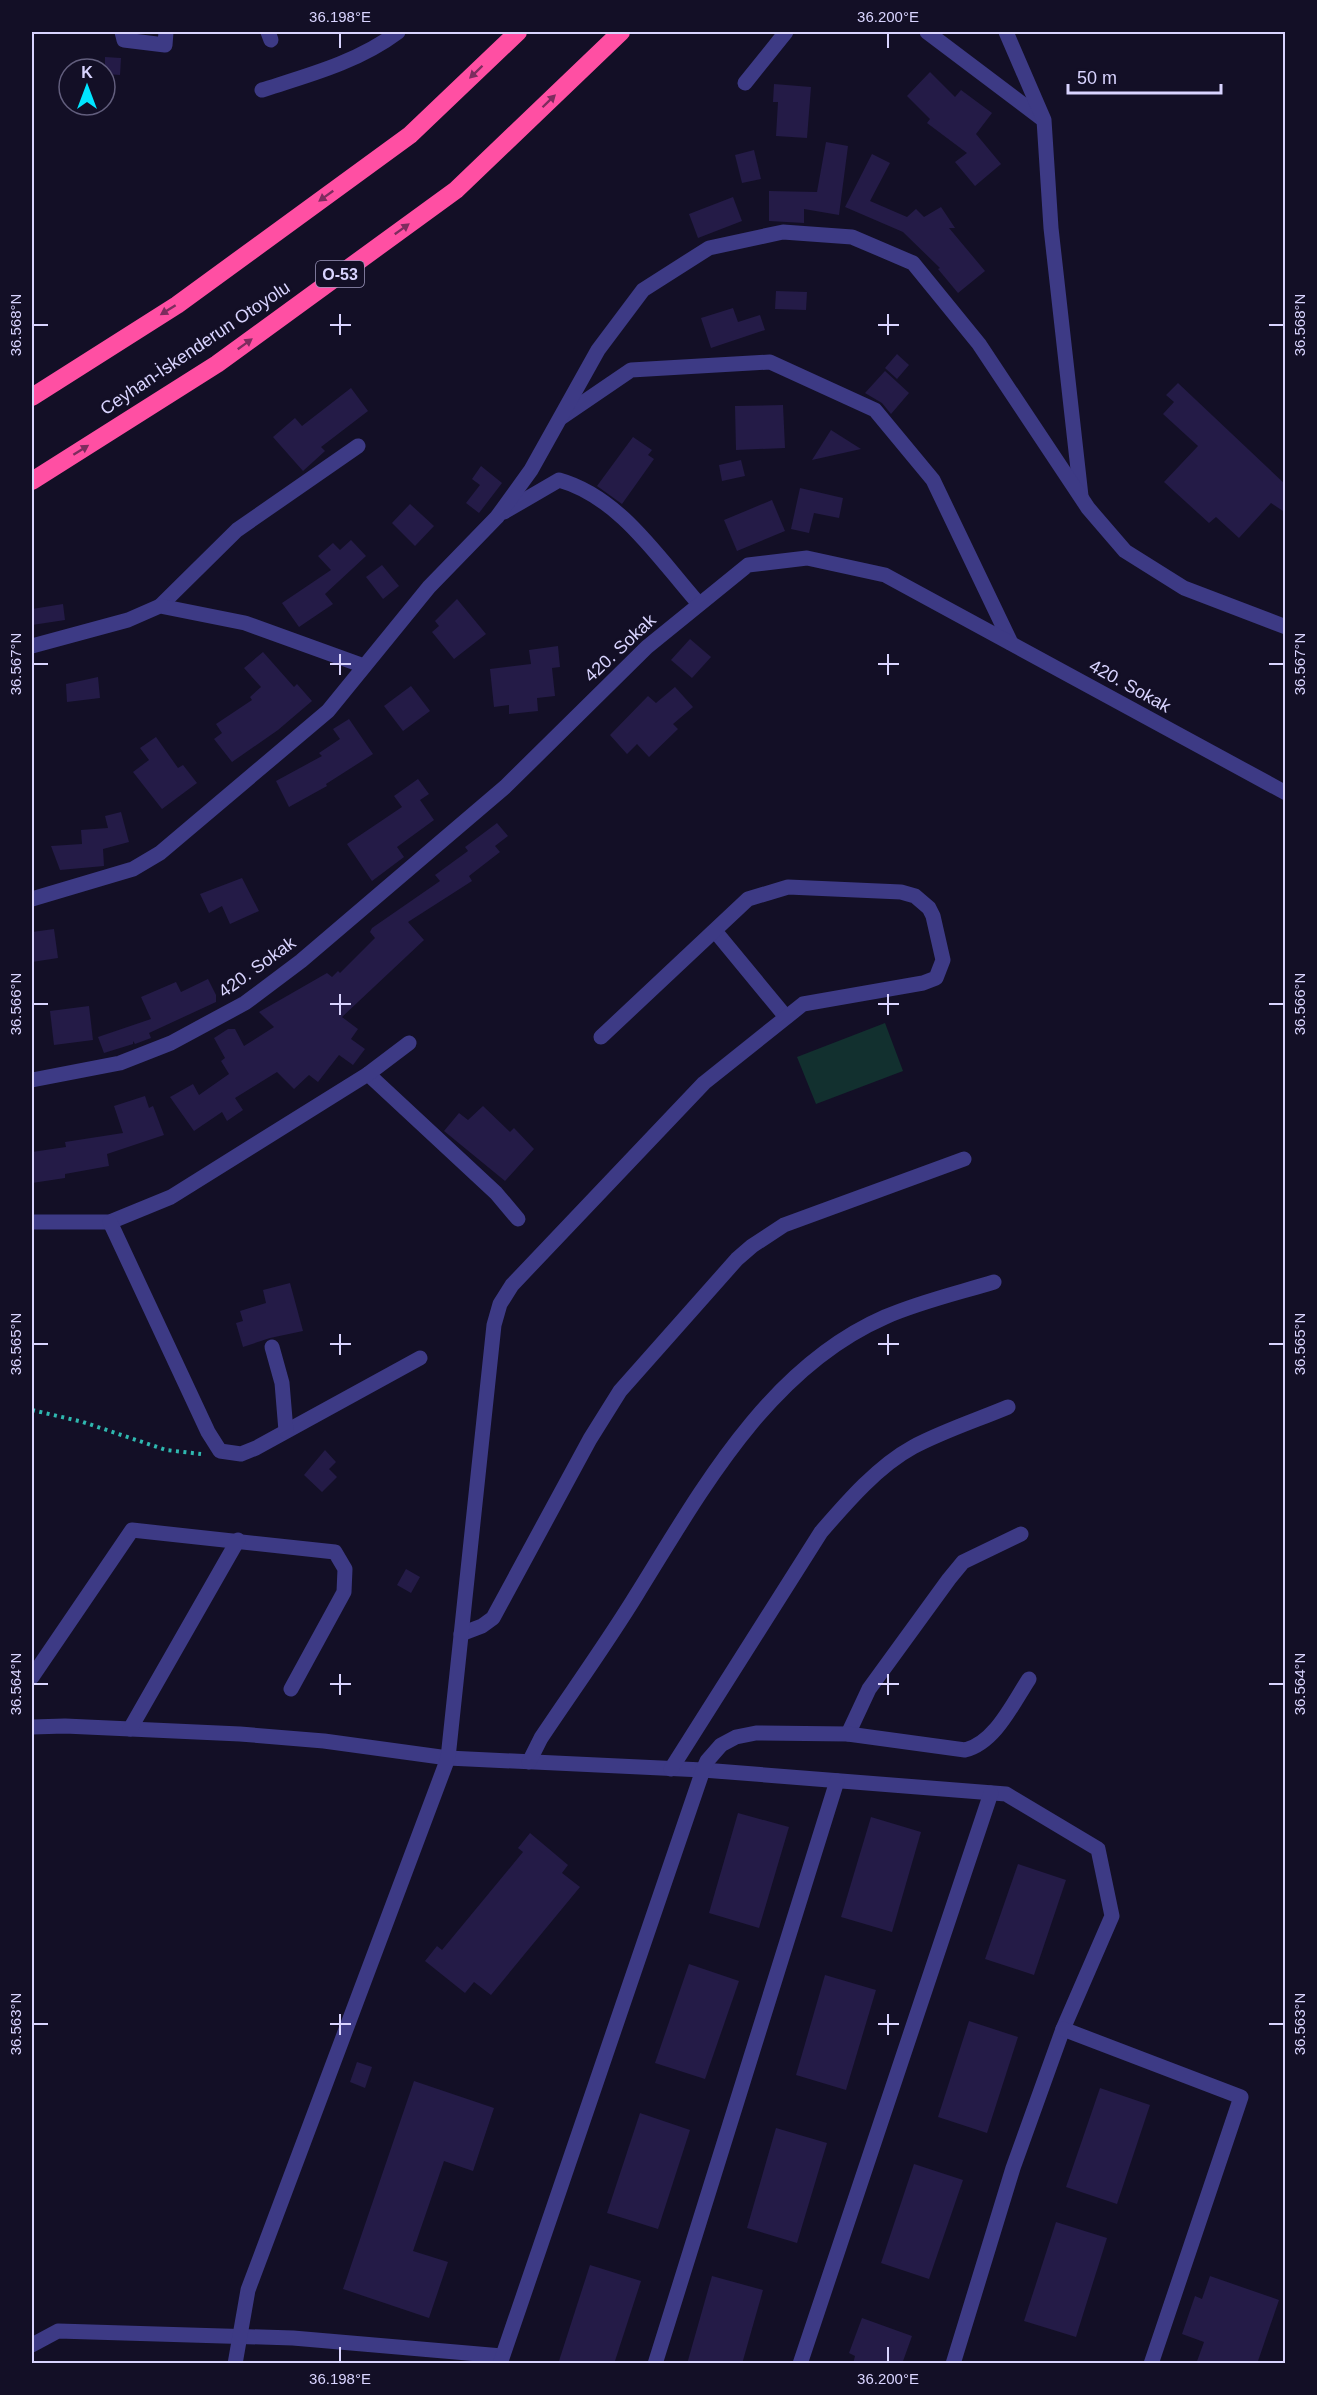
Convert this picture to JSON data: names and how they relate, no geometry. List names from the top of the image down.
{
  "streets": {
    "highway": ["O-53", "Ceyhan-İskenderun Otoyolu"],
    "street": ["420. Sokak"]
  },
  "scale_bar": "50 m",
  "north": "top",
  "coordinates": [
    "36.198°E",
    "36.200°E",
    "36.568°N",
    "36.567°N",
    "36.566°N",
    "36.565°N",
    "36.564°N",
    "36.563°N"
  ]
}
